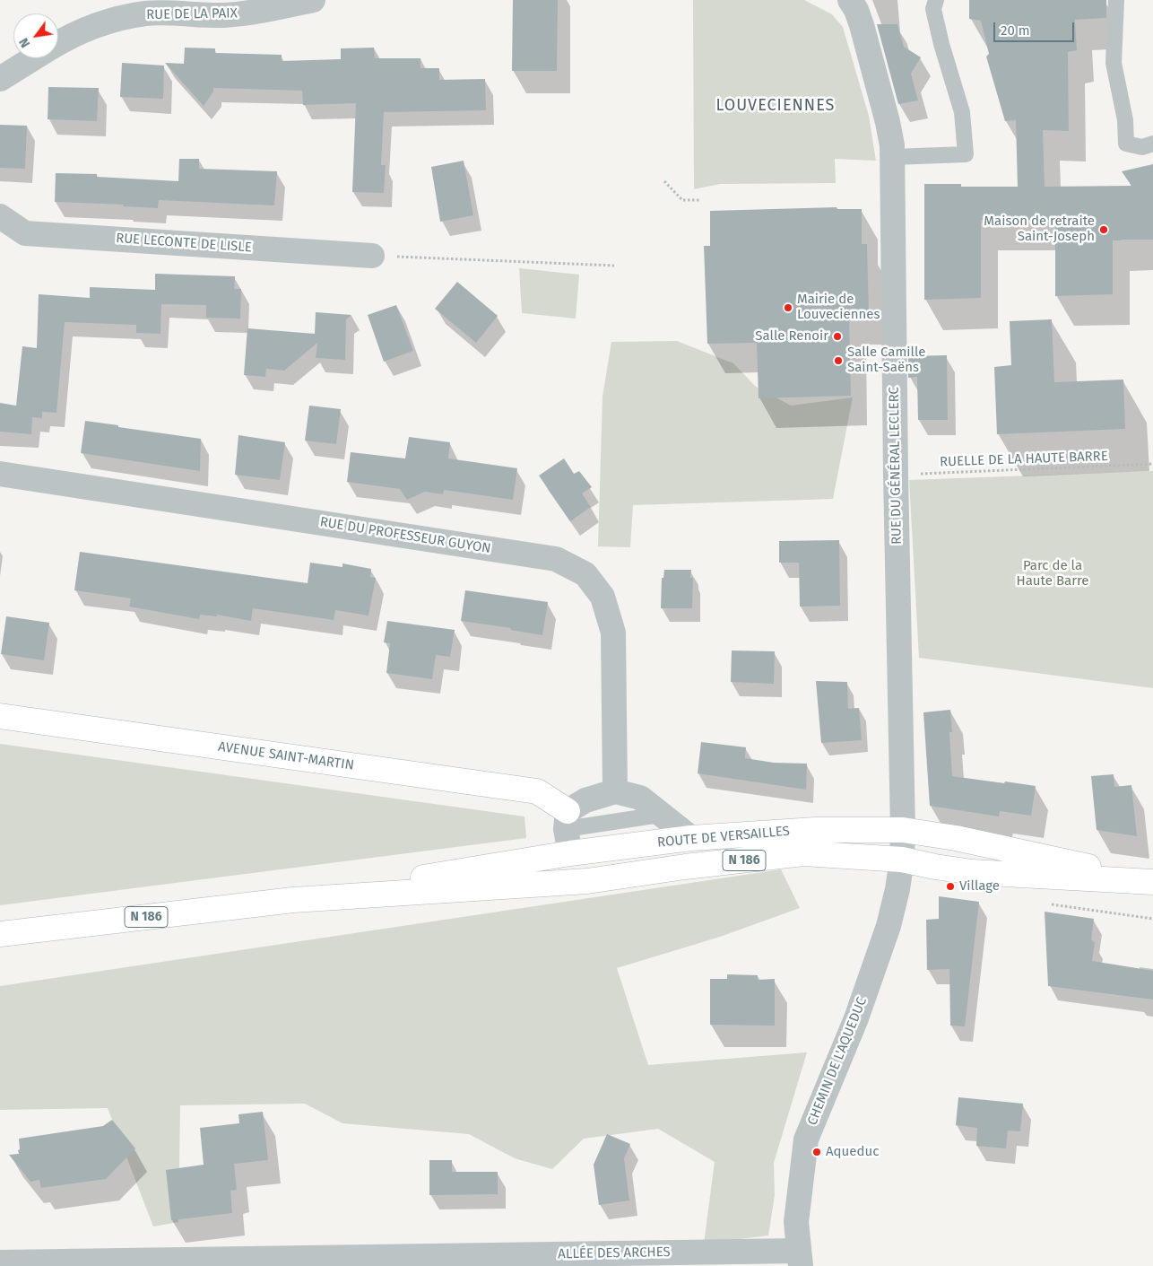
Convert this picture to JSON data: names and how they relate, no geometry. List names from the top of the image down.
{
  "streets": {
    "main road": ["AVENUE SAINT-MARTIN", "ROUTE DE VERSAILLES", "N 186"],
    "street": [
      "RUE DE LA PAIX",
      "RUE LECONTE DE LISLE",
      "RUE DU GÉNÉRAL LECLERC",
      "RUE DU PROFESSEUR GUYON",
      "CHEMIN DE L'AQUEDUC",
      "ALLÉE DES ARCHES"
    ],
    "path": ["RUELLE DE LA HAUTE BARRE"]
  },
  "crossings": [
    ["RUELLE DE LA HAUTE BARRE", "RUE DU GÉNÉRAL LECLERC"],
    ["RUE DU GÉNÉRAL LECLERC", "ROUTE DE VERSAILLES"],
    ["RUE DU GÉNÉRAL LECLERC", "CHEMIN DE L'AQUEDUC"],
    ["ROUTE DE VERSAILLES", "CHEMIN DE L'AQUEDUC"],
    ["CHEMIN DE L'AQUEDUC", "ALLÉE DES ARCHES"]
  ],
  "districts": ["LOUVECIENNES"],
  "parks": ["Parc de la Haute Barre"],
  "places": [
    "Maison de retraite Saint-Joseph",
    "Mairie de Louveciennes",
    "Salle Renoir",
    "Salle Camille Saint-Saëns",
    "Village",
    "Aqueduc"
  ],
  "scale_bar": "20 m",
  "north": "bottom left"
}
